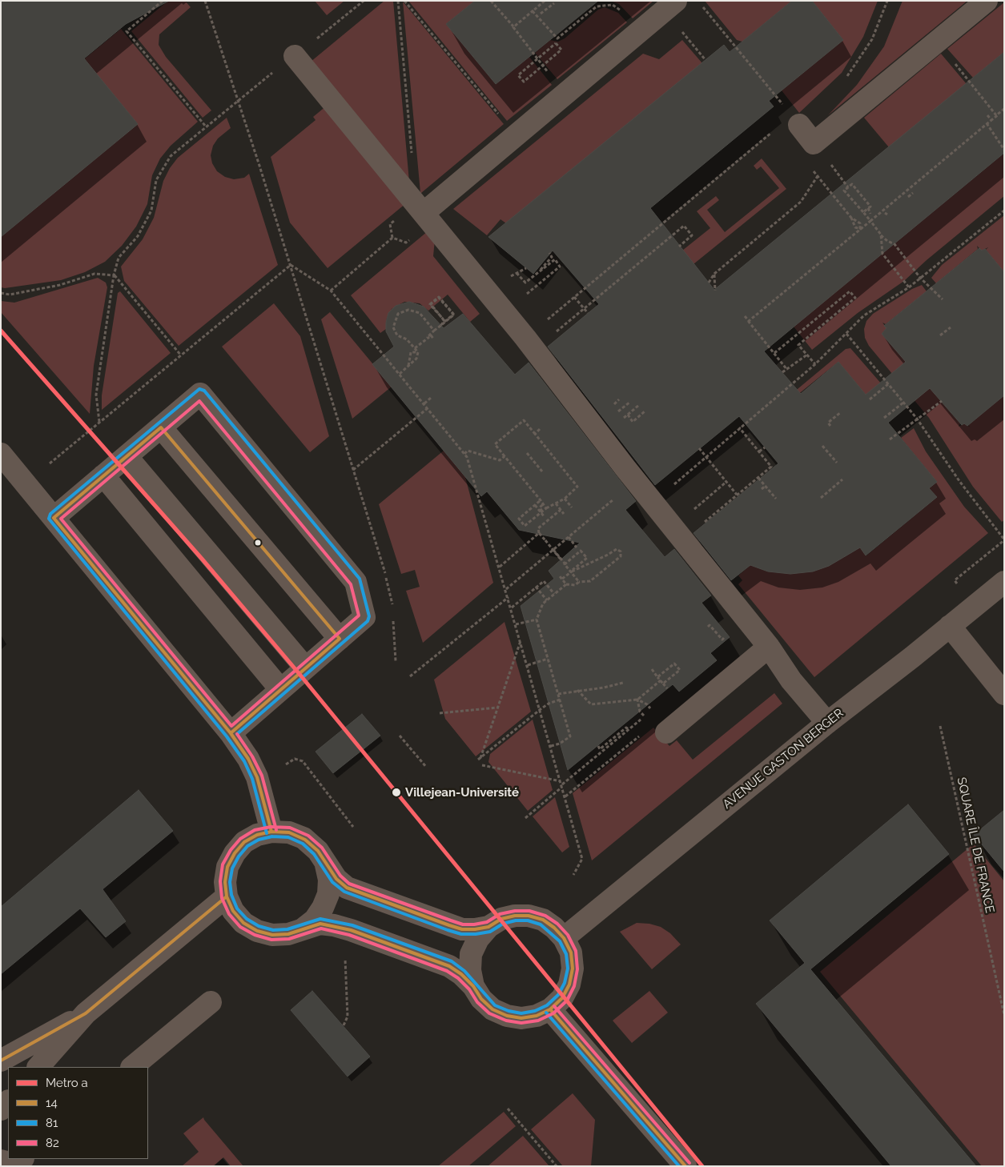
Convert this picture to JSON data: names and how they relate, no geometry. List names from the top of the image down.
{
  "streets": {
    "street": ["AVENUE GASTON BERGER"],
    "path": ["SQUARE ÎLE DE FRANCE"]
  },
  "places": ["Villejean-Université"],
  "lines": [
    "metro line a",
    "transit line 81",
    "transit line 82",
    "transit line 14"
  ],
  "legend": [
    "Metro a",
    "14",
    "81",
    "82"
  ]
}
